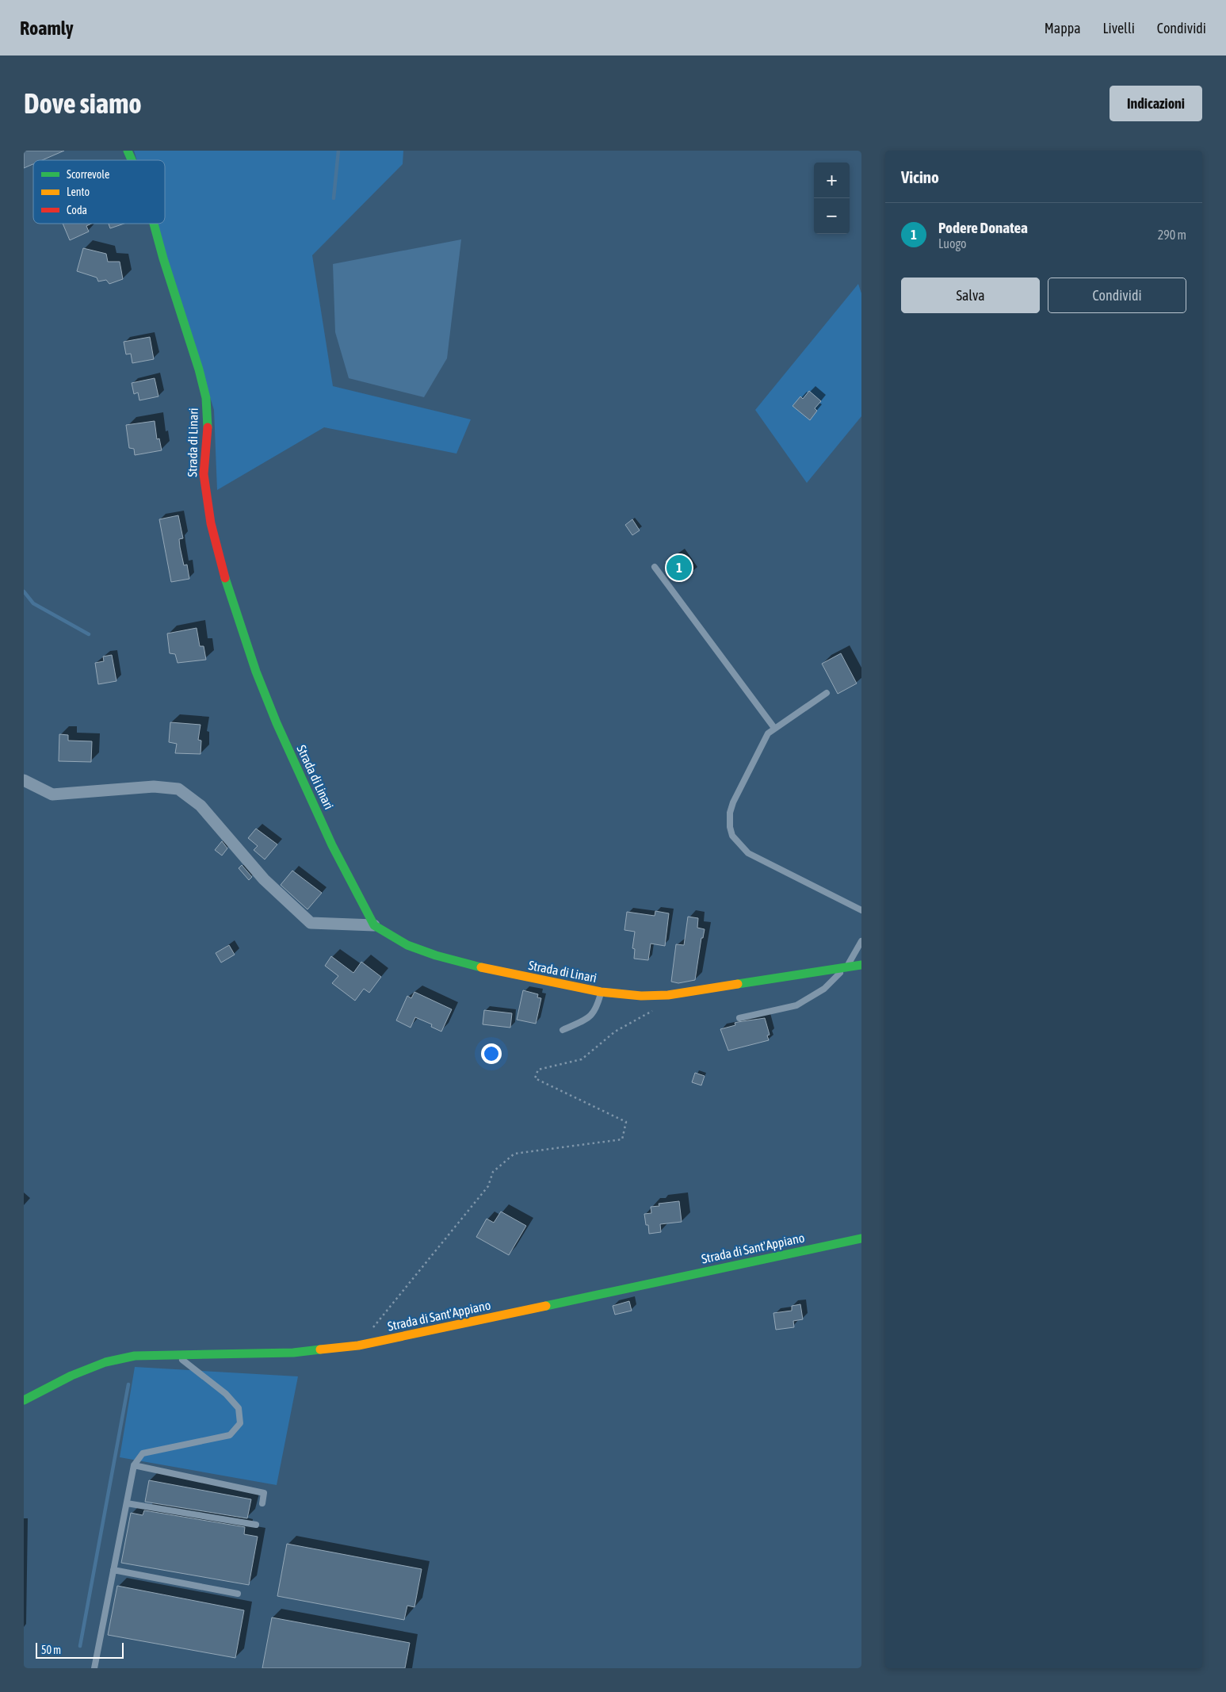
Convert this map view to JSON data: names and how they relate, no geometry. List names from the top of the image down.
{
  "streets": {
    "street": ["Strada di Linari", "Strada di Sant'Appiano"]
  },
  "legend": ["Scorrevole", "Lento", "Coda"],
  "scale_bar": "50 m",
  "page": {
    "header": "Roamly",
    "nav": ["Mappa", "Livelli", "Condividi"],
    "buttons": [
      "Indicazioni",
      ["Salva", "Condividi"]
    ],
    "title": "Dove siamo",
    "heading": "Vicino",
    "map_buttons": ["+", "−"],
    "list": [
      {
        "mark": "1",
        "name": "Podere Donatea",
        "note": "Luogo",
        "value": "290 m"
      }
    ],
    "pins": "1",
    "scale": "50 m"
  }
}
